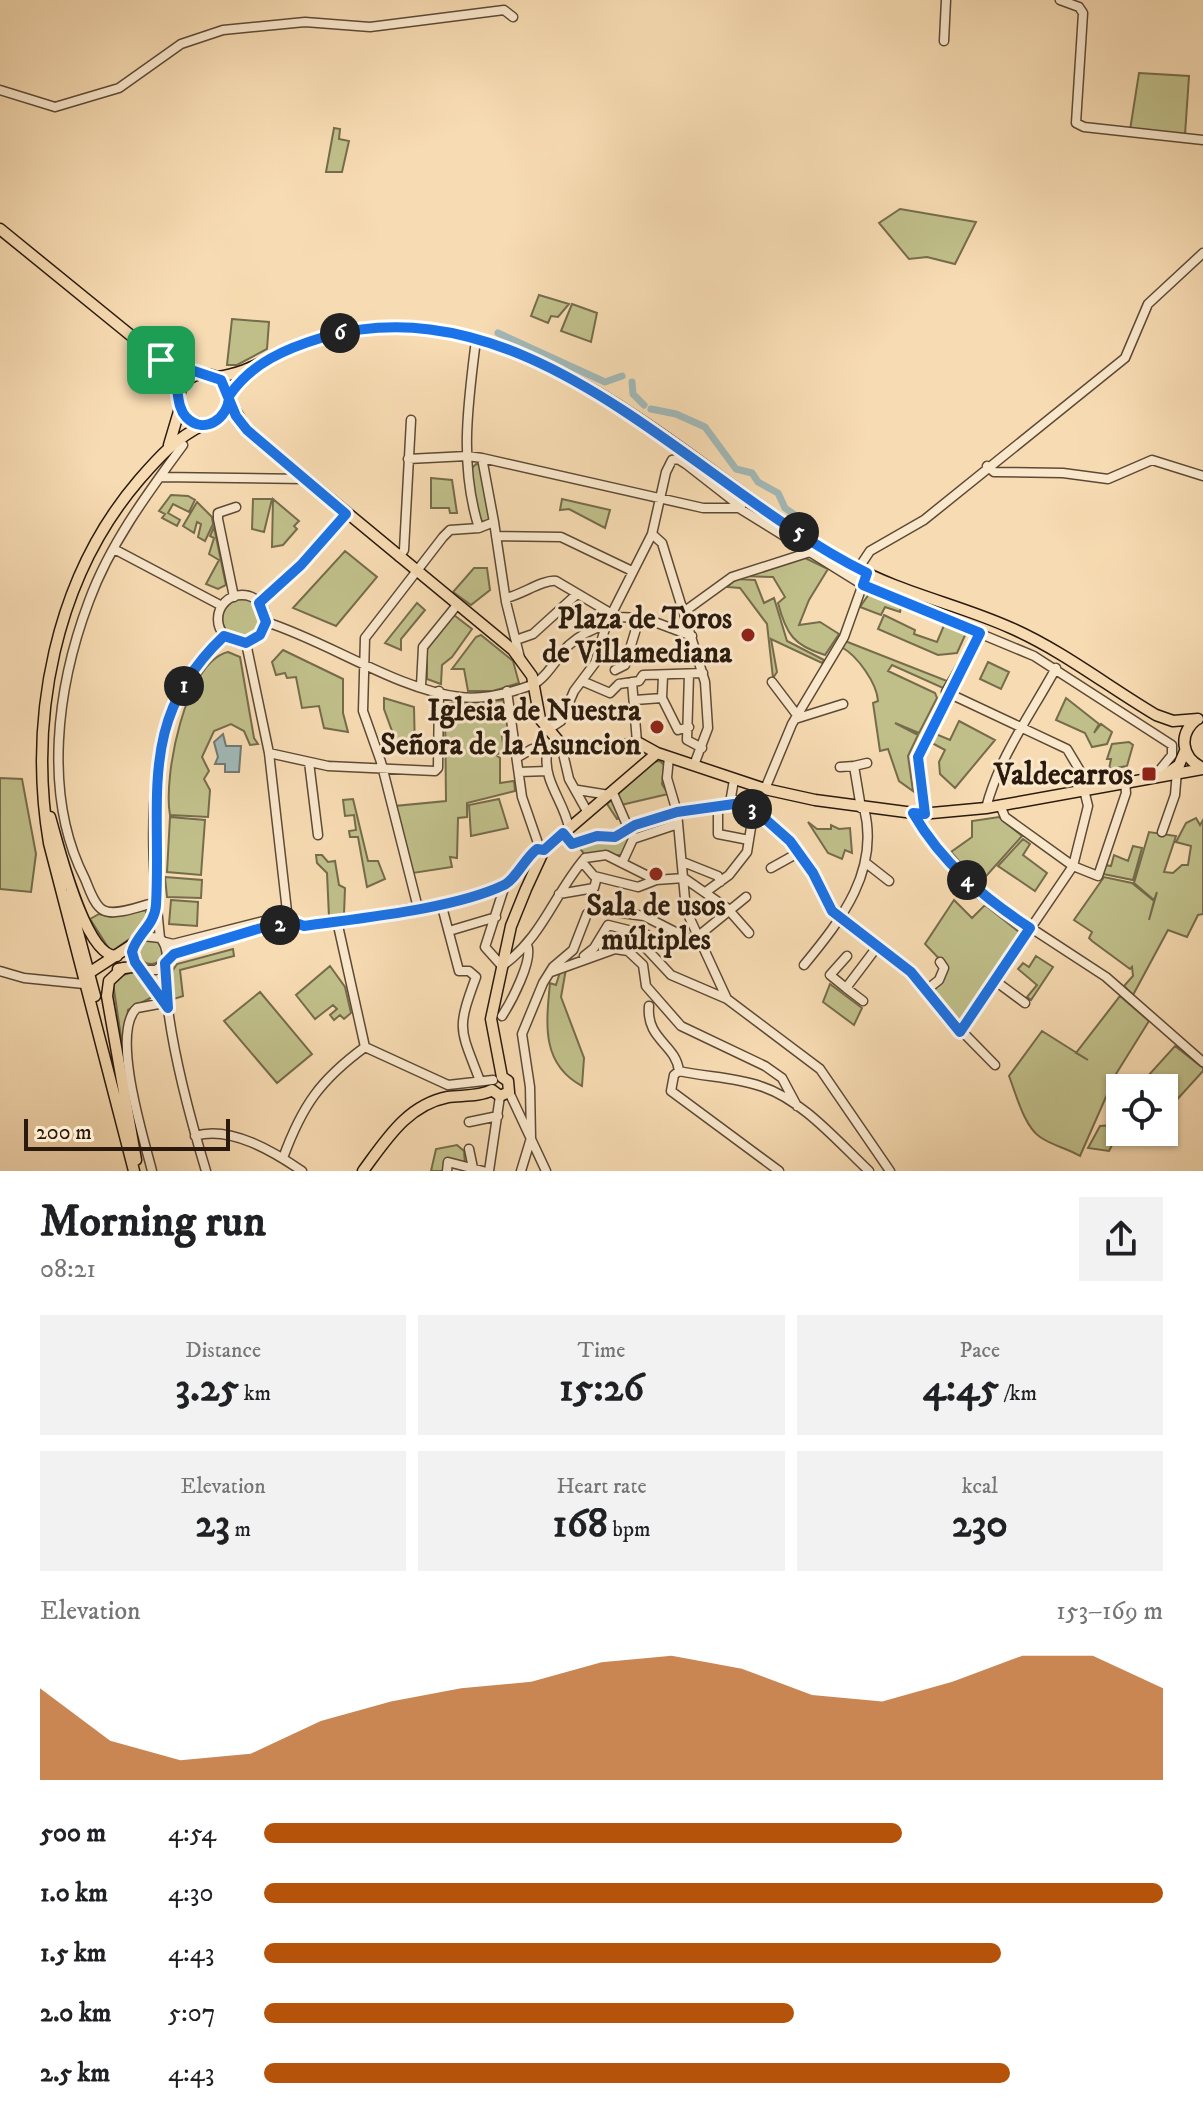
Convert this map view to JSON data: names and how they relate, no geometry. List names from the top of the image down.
{
  "places": {
    "other": ["Plaza de Toros de Villamediana", "Iglesia de Nuestra Señora de la Asuncion", "Sala de usos múltiples"],
    "transit": ["Valdecarros"]
  },
  "scale_bar": "200 m",
  "page": {
    "pins": [
      "6",
      "5",
      "1",
      "3",
      "4",
      "2"
    ],
    "scale": "200 m",
    "heading": ["Morning run", "08:21"],
    "stats": [
      ["Distance", "3.25 km"],
      ["Time", "15:26"],
      ["Pace", "4:45 /km"],
      ["Elevation", "23 m"],
      ["Heart rate", "168 bpm"],
      ["kcal", "230"]
    ],
    "chart": ["Elevation", "153–169 m"],
    "list": [
      {
        "name": "500 m",
        "note": "4:54"
      },
      {
        "name": "1.0 km",
        "note": "4:30"
      },
      {
        "name": "1.5 km",
        "note": "4:43"
      },
      {
        "name": "2.0 km",
        "note": "5:07"
      },
      {
        "name": "2.5 km",
        "note": "4:43"
      }
    ]
  }
}
